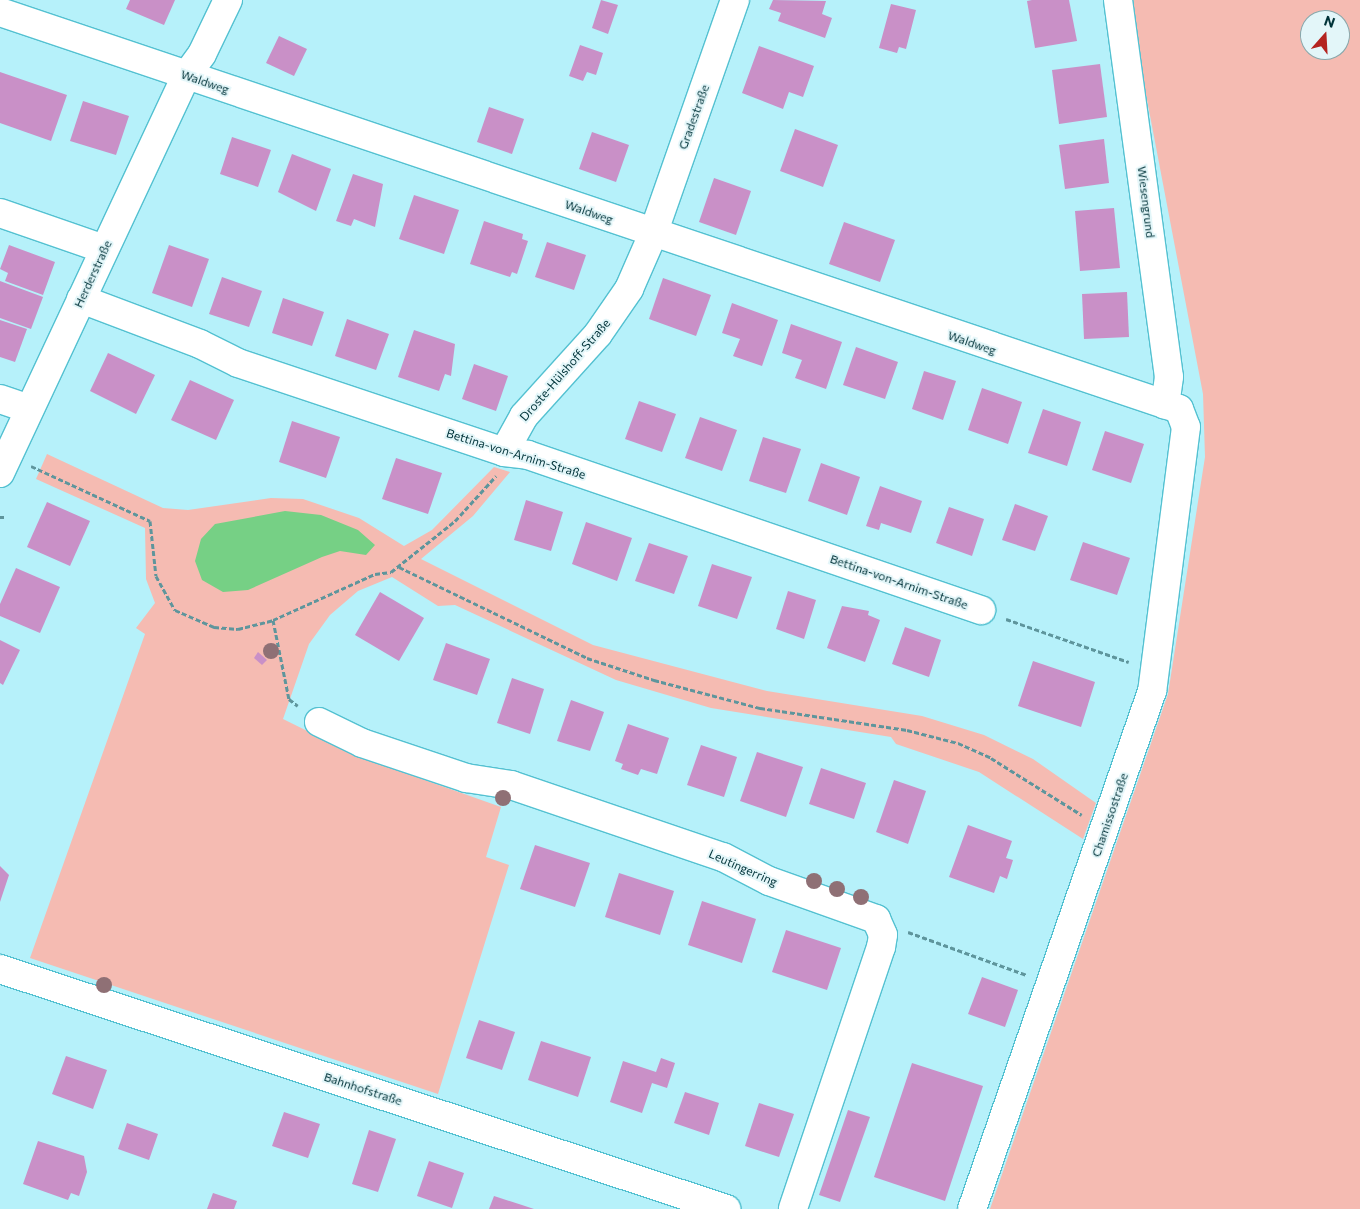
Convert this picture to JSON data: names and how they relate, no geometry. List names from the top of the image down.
{
  "streets": {
    "street": [
      "Waldweg",
      "Gradestraße",
      "Wiesengrund",
      "Herderstraße",
      "Droste-Hülshoff-Straße",
      "Bettina-von-Arnim-Straße",
      "Chamissostraße",
      "Leutingerring",
      "Bahnhofstraße"
    ]
  },
  "crossings": [
    ["Waldweg", "Gradestraße"],
    ["Waldweg", "Wiesengrund"],
    ["Waldweg", "Herderstraße"],
    ["Waldweg", "Droste-Hülshoff-Straße"],
    ["Waldweg", "Chamissostraße"],
    ["Gradestraße", "Droste-Hülshoff-Straße"],
    ["Wiesengrund", "Chamissostraße"],
    ["Herderstraße", "Bettina-von-Arnim-Straße"],
    ["Droste-Hülshoff-Straße", "Bettina-von-Arnim-Straße"]
  ],
  "north": "top"
}
